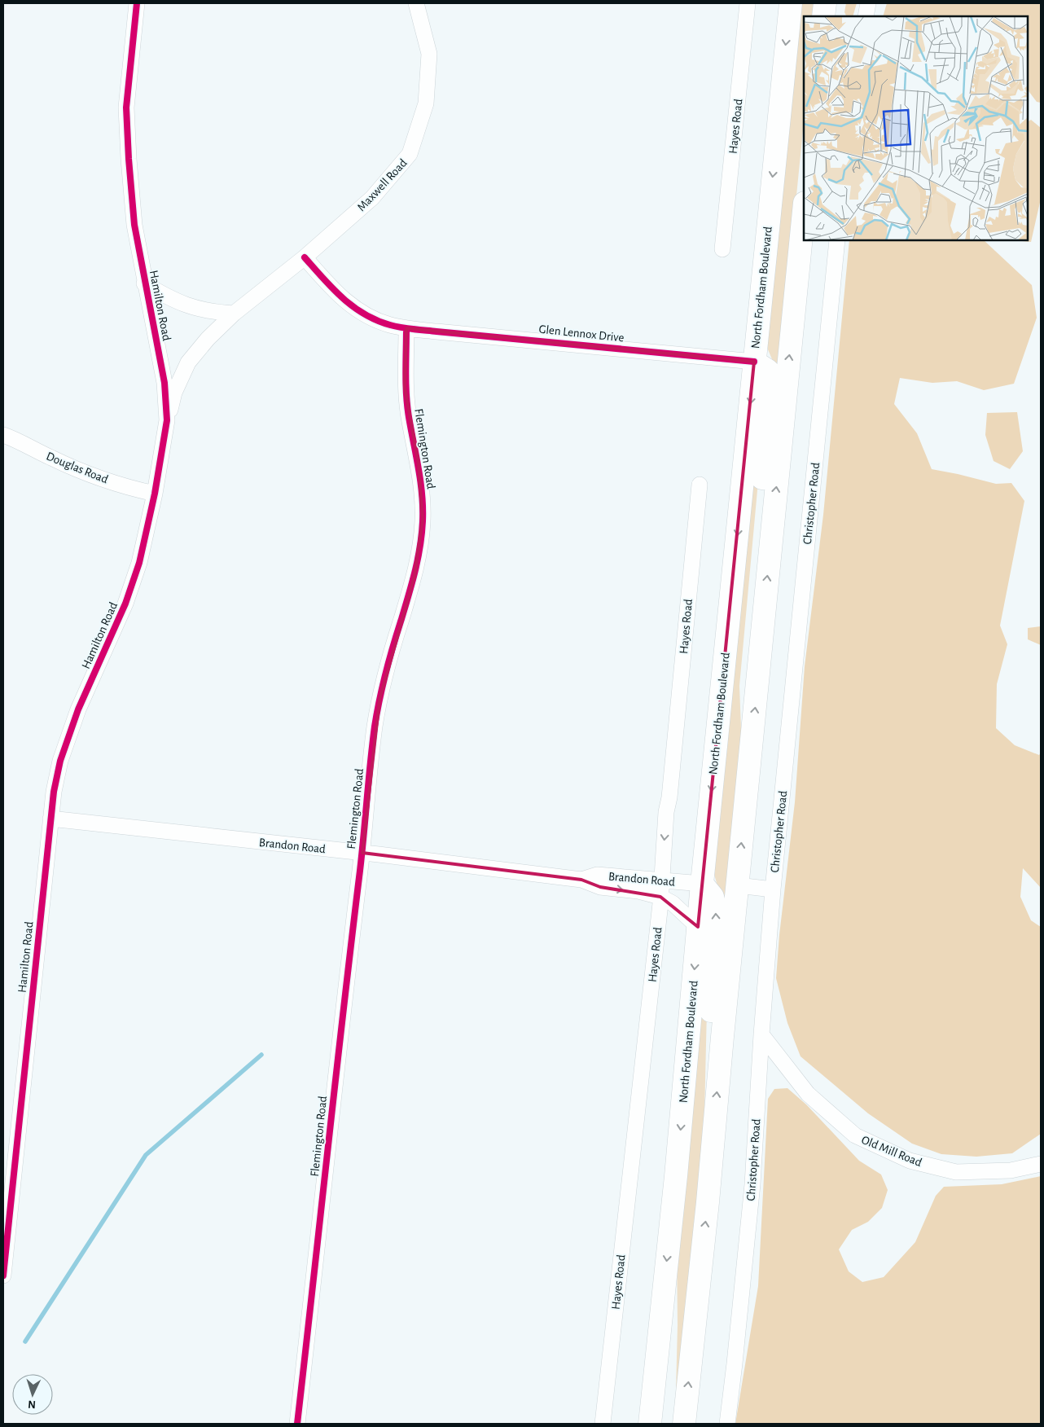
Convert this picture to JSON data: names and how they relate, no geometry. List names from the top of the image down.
{
  "streets": {
    "highway": ["North Fordham Boulevard"],
    "street": [
      "Hayes Road",
      "Maxwell Road",
      "Hamilton Road",
      "Glen Lennox Drive",
      "Flemington Road",
      "Douglas Road",
      "Christopher Road",
      "Brandon Road",
      "Old Mill Road"
    ]
  },
  "crossings": [
    ["Hayes Road", "Brandon Road"],
    ["Maxwell Road", "Hamilton Road"],
    ["North Fordham Boulevard", "Glen Lennox Drive"],
    ["North Fordham Boulevard", "Brandon Road"],
    ["Hamilton Road", "Douglas Road"],
    ["Hamilton Road", "Brandon Road"],
    ["Glen Lennox Drive", "Flemington Road"],
    ["Flemington Road", "Brandon Road"],
    ["Christopher Road", "Old Mill Road"]
  ],
  "north": "bottom"
}
